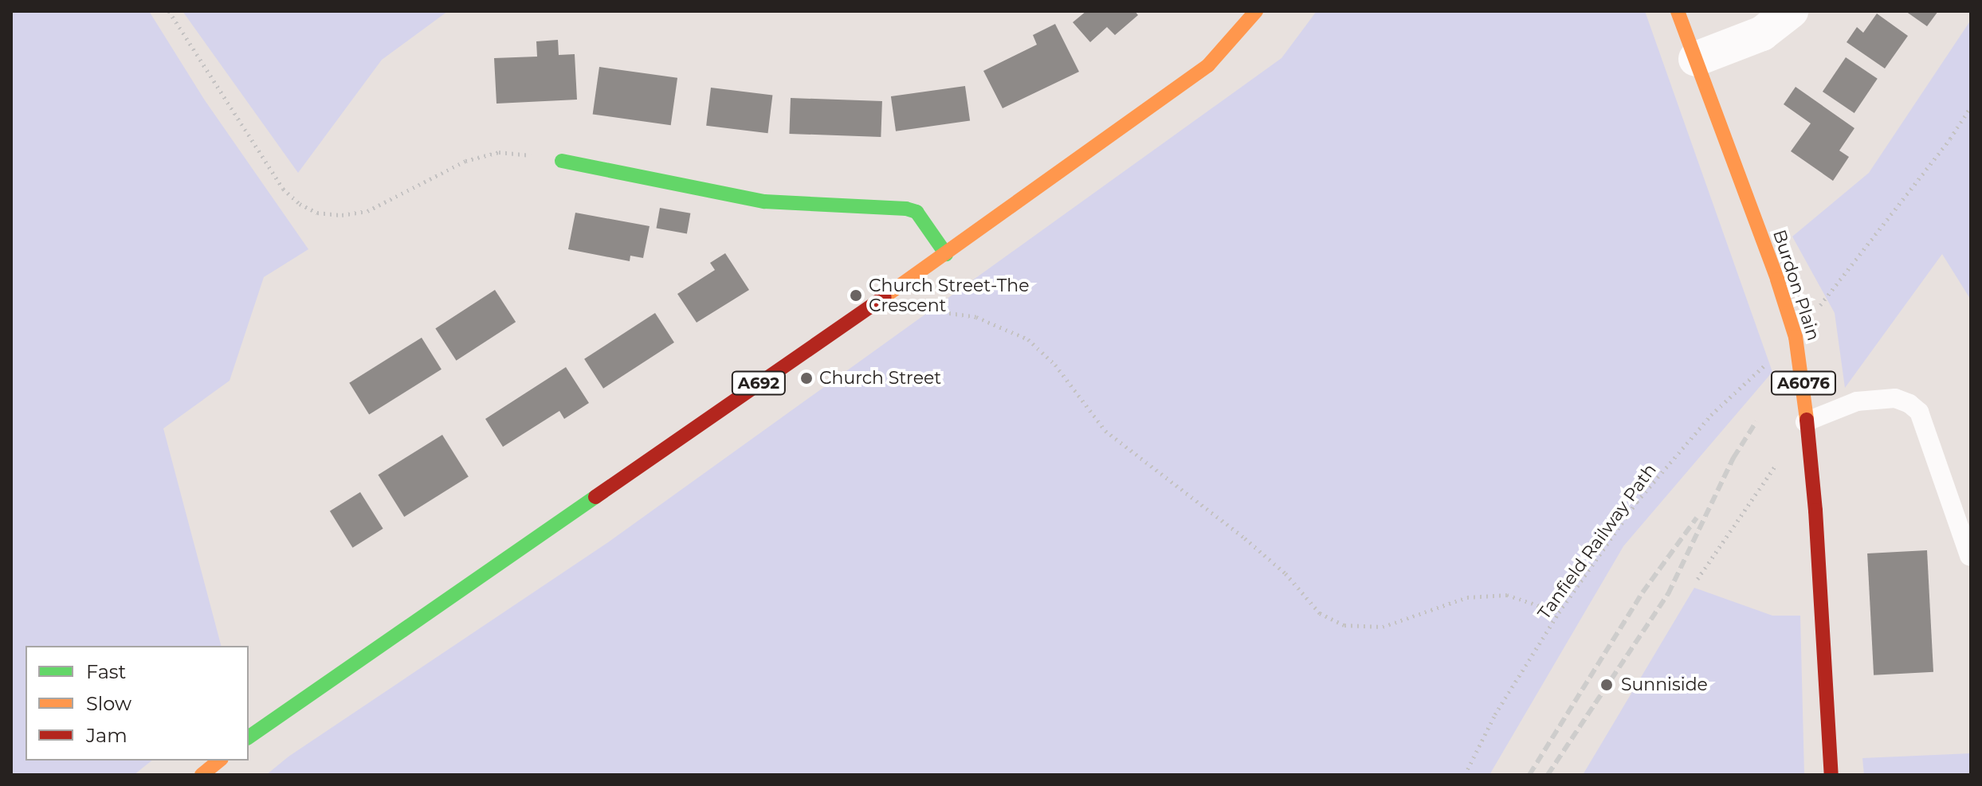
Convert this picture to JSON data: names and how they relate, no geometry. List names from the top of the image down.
{
  "streets": {
    "main road": ["Burdon Plain", "A692", "A6076"],
    "path": ["Tanfield Railway Path"]
  },
  "crossings": [
    ["Burdon Plain", "Tanfield Railway Path"]
  ],
  "places": ["Church Street-The Crescent", "Church Street", "Sunniside"],
  "legend": ["Fast", "Slow", "Jam"]
}
